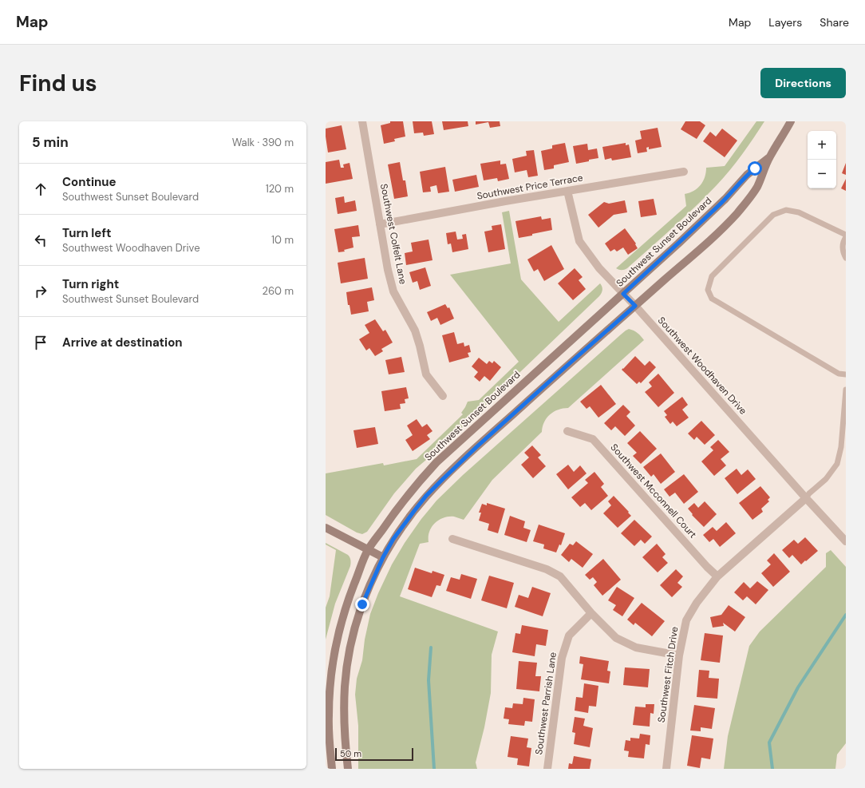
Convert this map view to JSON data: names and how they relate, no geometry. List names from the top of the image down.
{
  "streets": {
    "main road": ["Southwest Sunset Boulevard"],
    "street": [
      "Southwest Price Terrace",
      "Southwest Colfelt Lane",
      "Southwest Woodhaven Drive",
      "Southwest Mcconnell Court",
      "Southwest Fitch Drive",
      "Southwest Parrish Lane"
    ]
  },
  "crossings": [
    ["Southwest Price Terrace", "Southwest Colfelt Lane"],
    ["Southwest Price Terrace", "Southwest Woodhaven Drive"],
    ["Southwest Sunset Boulevard", "Southwest Woodhaven Drive"],
    ["Southwest Woodhaven Drive", "Southwest Fitch Drive"],
    ["Southwest Mcconnell Court", "Southwest Fitch Drive"]
  ],
  "scale_bar": "50 m",
  "page": {
    "header": "Map",
    "nav": ["Map", "Layers", "Share"],
    "buttons": "Directions",
    "title": "Find us",
    "heading": ["5 min", "Walk · 390 m"],
    "map_buttons": ["+", "−"],
    "list": [
      ["Continue", "Southwest Sunset Boulevard", "120 m"],
      ["Turn left", "Southwest Woodhaven Drive", "10 m"],
      ["Turn right", "Southwest Sunset Boulevard", "260 m"],
      "Arrive at destination"
    ],
    "scale": "50 m"
  }
}
